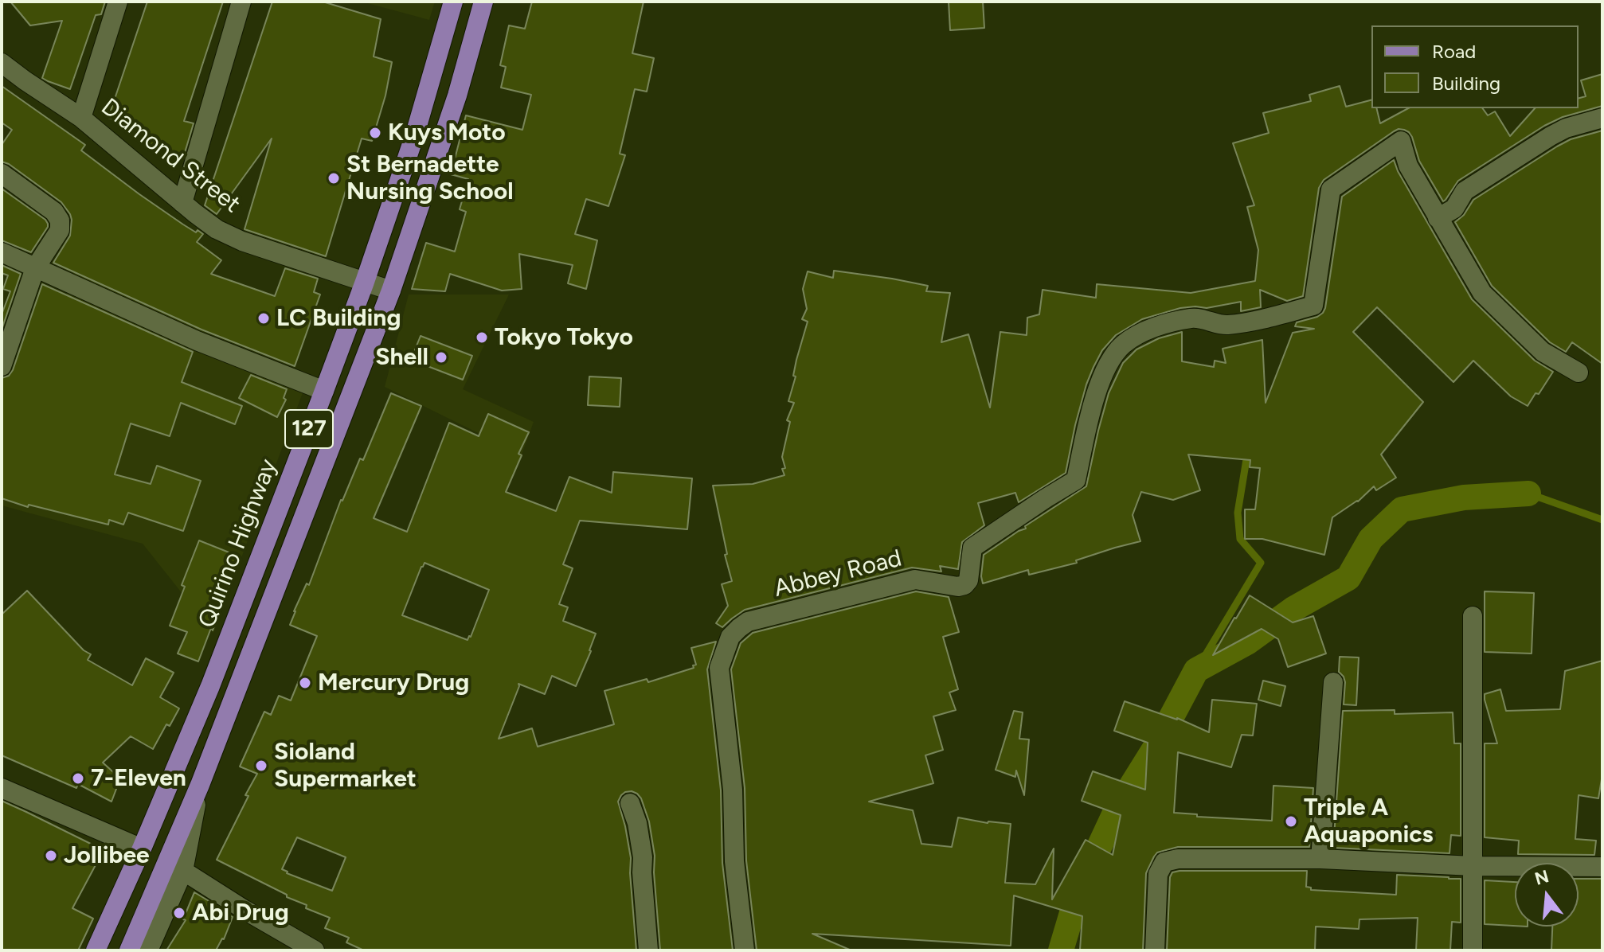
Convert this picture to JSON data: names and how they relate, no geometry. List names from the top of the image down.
{
  "streets": {
    "main road": ["127", "Quirino Highway"],
    "street": ["Diamond Street", "Abbey Road"]
  },
  "crossings": [
    ["Diamond Street", "127"],
    ["Diamond Street", "Quirino Highway"]
  ],
  "places": [
    "Kuys Moto",
    "St Bernadette Nursing School",
    "LC Building",
    "Tokyo Tokyo",
    "Shell",
    "Mercury Drug",
    "Sioland Supermarket",
    "7-Eleven",
    "Triple A Aquaponics",
    "Jollibee",
    "Abi Drug"
  ],
  "legend": ["Road", "Building"],
  "north": "top"
}
